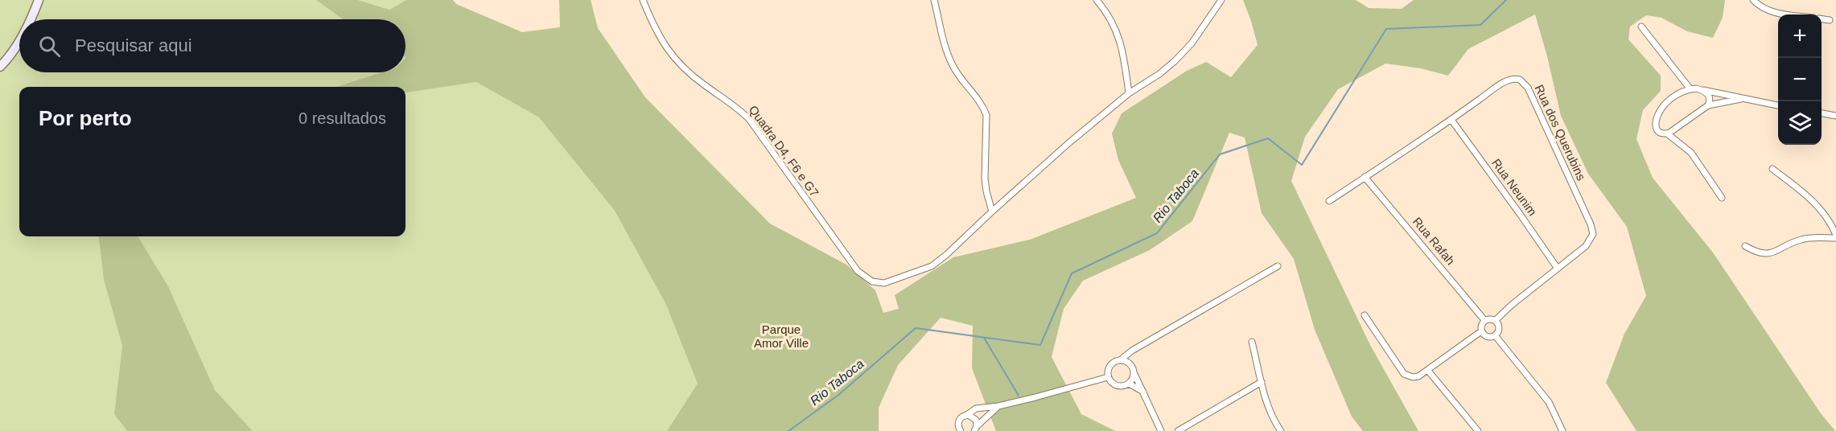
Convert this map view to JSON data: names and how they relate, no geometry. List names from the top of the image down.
{
  "streets": {
    "street": [
      "Rua dos Querubins",
      "Quadra D4, F6 e G7",
      "Rua Neunim",
      "Rua Rafah"
    ]
  },
  "crossings": [
    ["Rua dos Querubins", "Rua Neunim"],
    ["Rua dos Querubins", "Rua Rafah"]
  ],
  "water": ["Rio Taboca"],
  "parks": ["Parque Amor Ville"],
  "page": {
    "map_buttons": ["+", "−"],
    "search": "Pesquisar aqui",
    "heading": ["Por perto", "0 resultados"]
  }
}
